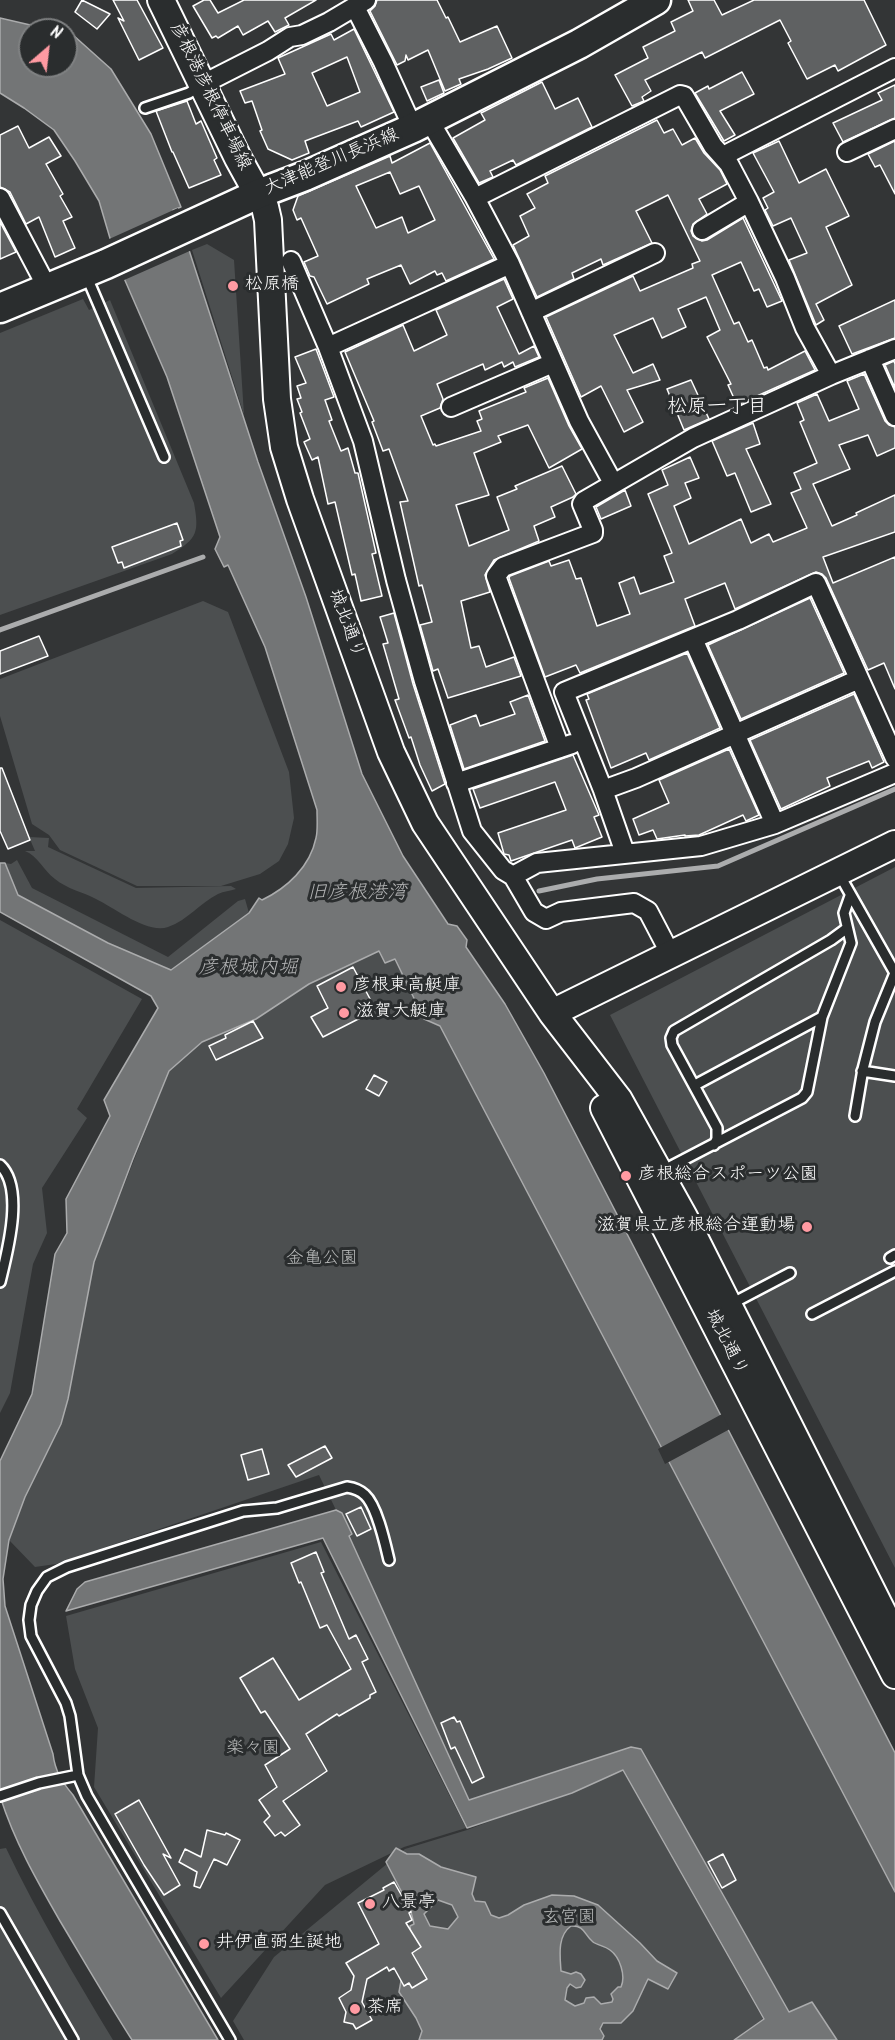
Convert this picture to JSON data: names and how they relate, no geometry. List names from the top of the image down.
{
  "streets": {
    "main road": ["彦根港彦根停車場線", "大津能登川長浜線", "城北通り"]
  },
  "crossings": [
    ["彦根港彦根停車場線", "大津能登川長浜線"],
    ["彦根港彦根停車場線", "城北通り"],
    ["大津能登川長浜線", "城北通り"]
  ],
  "districts": ["松原一丁目"],
  "water": ["旧彦根港湾", "彦根城内堀"],
  "parks": ["金亀公園", "楽々園", "玄宮園"],
  "places": [
    "松原橋",
    "彦根東高艇庫",
    "滋賀大艇庫",
    "彦根総合スポーツ公園",
    "滋賀県立彦根総合運動場",
    "八景亭",
    "井伊直弼生誕地",
    "茶席"
  ],
  "north": "top right"
}
